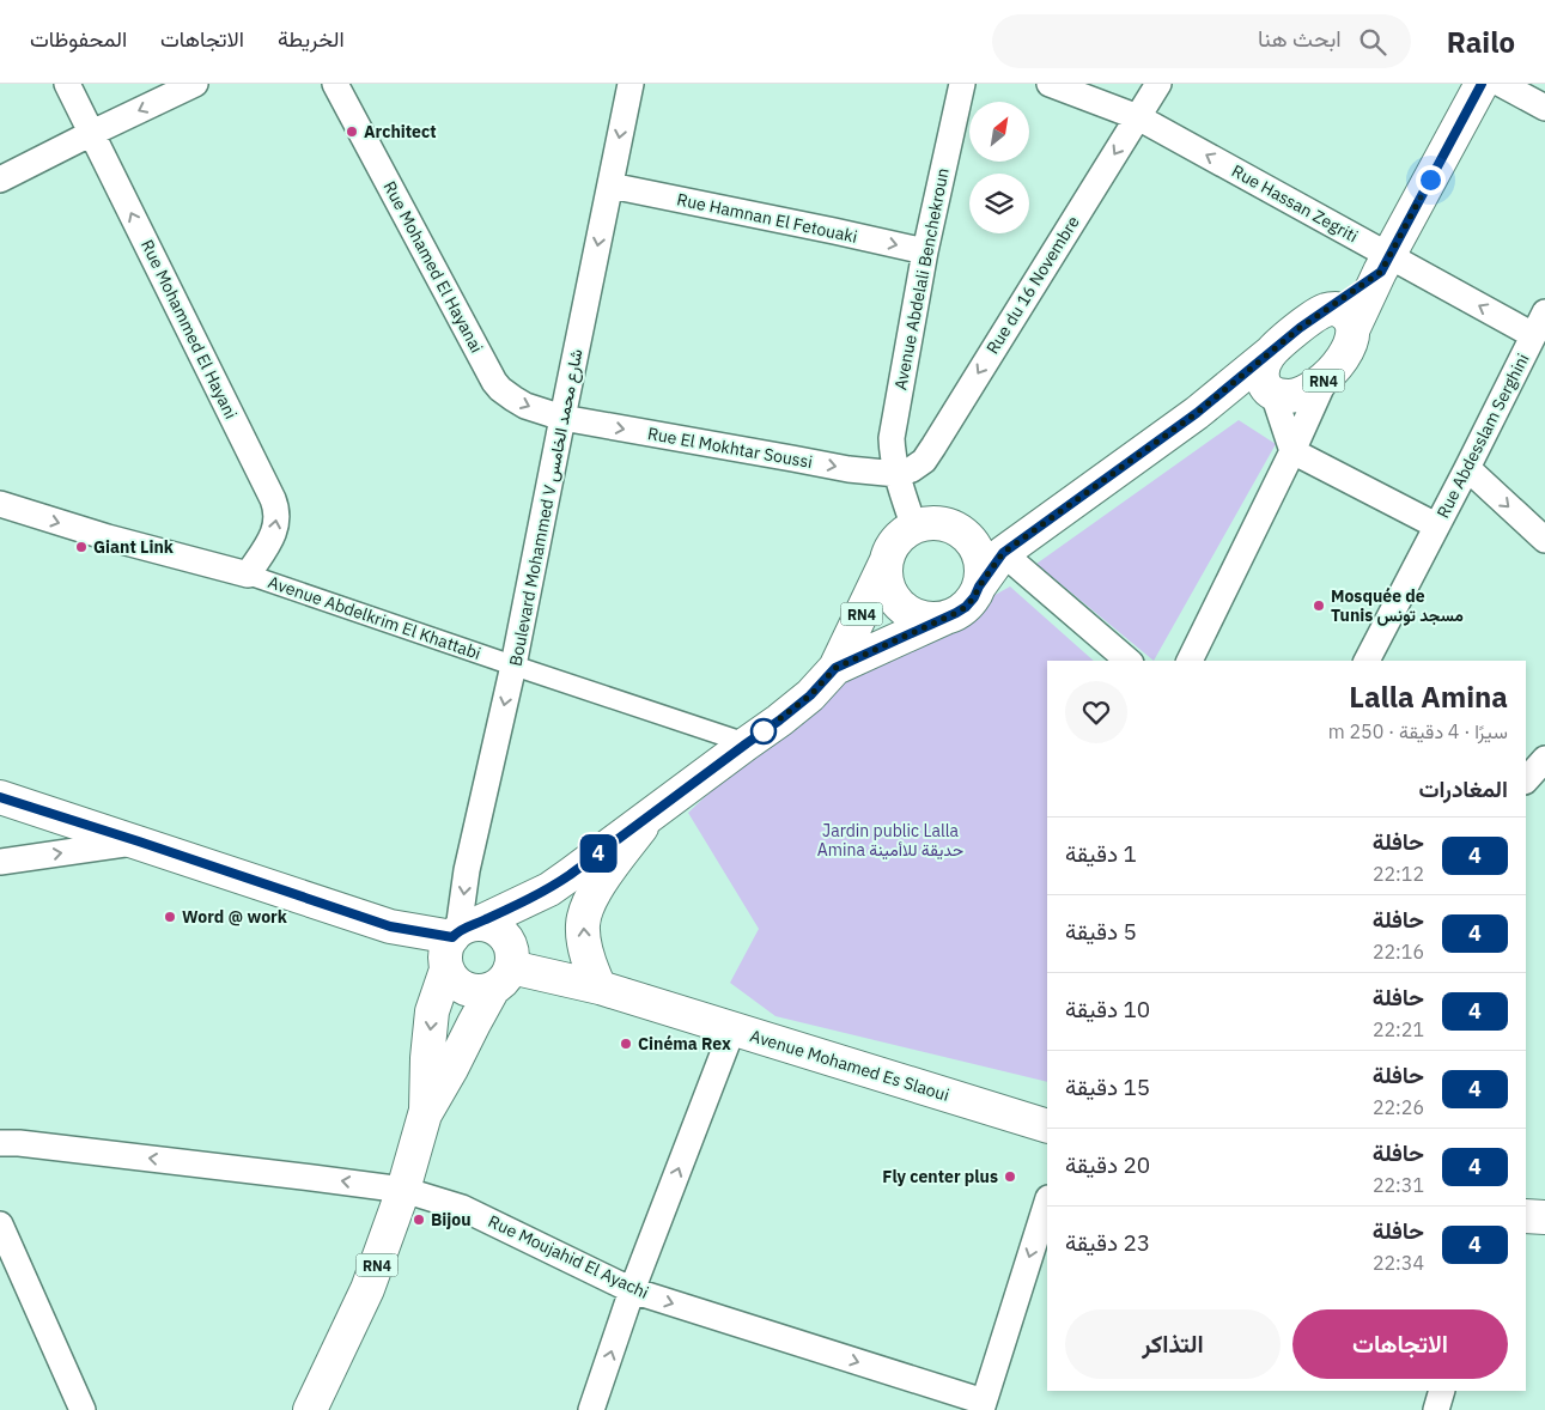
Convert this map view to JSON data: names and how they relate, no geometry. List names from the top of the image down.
{
  "streets": {
    "main road": ["RN4", "Boulevard Mohammed V شارع محمد الخامس", "Avenue Mohamed Es Slaoui"],
    "street": [
      "Rue Hassan Zegriti",
      "Rue Hamnan El Fetouaki",
      "Rue Mohamed El Hayanai",
      "Avenue Abdelali Benchekroun",
      "Rue du 16 Novembre",
      "Rue Mohammed El Hayani",
      "Rue Abdesslam Serghini",
      "Rue El Mokhtar Soussi",
      "Avenue Abdelkrim El Khattabi",
      "Rue Moujahid El Ayachi"
    ]
  },
  "crossings": [
    ["Rue Hassan Zegriti", "Rue du 16 Novembre"],
    ["Rue Hassan Zegriti", "RN4"],
    ["Rue Hassan Zegriti", "Rue Abdesslam Serghini"],
    ["Rue Hamnan El Fetouaki", "Avenue Abdelali Benchekroun"],
    ["Rue Hamnan El Fetouaki", "Boulevard Mohammed V شارع محمد الخامس"],
    ["Rue Mohamed El Hayanai", "Rue El Mokhtar Soussi"],
    ["Rue Mohamed El Hayanai", "Boulevard Mohammed V شارع محمد الخامس"],
    ["Avenue Abdelali Benchekroun", "Rue du 16 Novembre"],
    ["Avenue Abdelali Benchekroun", "RN4"],
    ["Avenue Abdelali Benchekroun", "Rue El Mokhtar Soussi"],
    ["Rue du 16 Novembre", "Rue El Mokhtar Soussi"],
    ["Rue Mohammed El Hayani", "Avenue Abdelkrim El Khattabi"],
    ["RN4", "Boulevard Mohammed V شارع محمد الخامس"],
    ["RN4", "Avenue Abdelkrim El Khattabi"],
    ["RN4", "Avenue Mohamed Es Slaoui"],
    ["Rue El Mokhtar Soussi", "Boulevard Mohammed V شارع محمد الخامس"],
    ["Boulevard Mohammed V شارع محمد الخامس", "Avenue Abdelkrim El Khattabi"],
    ["Boulevard Mohammed V شارع محمد الخامس", "Avenue Mohamed Es Slaoui"],
    ["Boulevard Mohammed V شارع محمد الخامس", "Rue Moujahid El Ayachi"]
  ],
  "one_way": [
    "Rue Hamnan El Fetouaki",
    "Rue Mohamed El Hayanai",
    "Rue du 16 Novembre",
    "Rue Mohammed El Hayani",
    "Rue El Mokhtar Soussi",
    "Boulevard Mohammed V شارع محمد الخامس"
  ],
  "parks": ["Jardin public Lalla Amina حديقة للاأمينة"],
  "places": [
    "Architect",
    "Giant Link",
    "Mosquée de Tunis مسجد تونس",
    "Word @ work",
    "Cinéma Rex",
    "Fly center plus",
    "Bijou"
  ],
  "lines": ["bus line 4"],
  "north": "top right",
  "page": {
    "header": "Railo",
    "search": "ابحث هنا",
    "nav": ["الخريطة", "الاتجاهات", "المحفوظات"],
    "on_map": "4",
    "heading": [
      ["Lalla Amina", "سيرًا · 4 دقيقة · 250 m"],
      "المغادرات"
    ],
    "list": [
      {
        "mark": "4",
        "name": "حافلة",
        "note": "22:12",
        "value": "1 دقيقة"
      },
      {
        "mark": "4",
        "name": "حافلة",
        "note": "22:16",
        "value": "5 دقيقة"
      },
      {
        "mark": "4",
        "name": "حافلة",
        "note": "22:21",
        "value": "10 دقيقة"
      },
      {
        "mark": "4",
        "name": "حافلة",
        "note": "22:26",
        "value": "15 دقيقة"
      },
      {
        "mark": "4",
        "name": "حافلة",
        "note": "22:31",
        "value": "20 دقيقة"
      },
      {
        "mark": "4",
        "name": "حافلة",
        "note": "22:34",
        "value": "23 دقيقة"
      }
    ],
    "buttons": ["الاتجاهات", "التذاكر"]
  }
}
